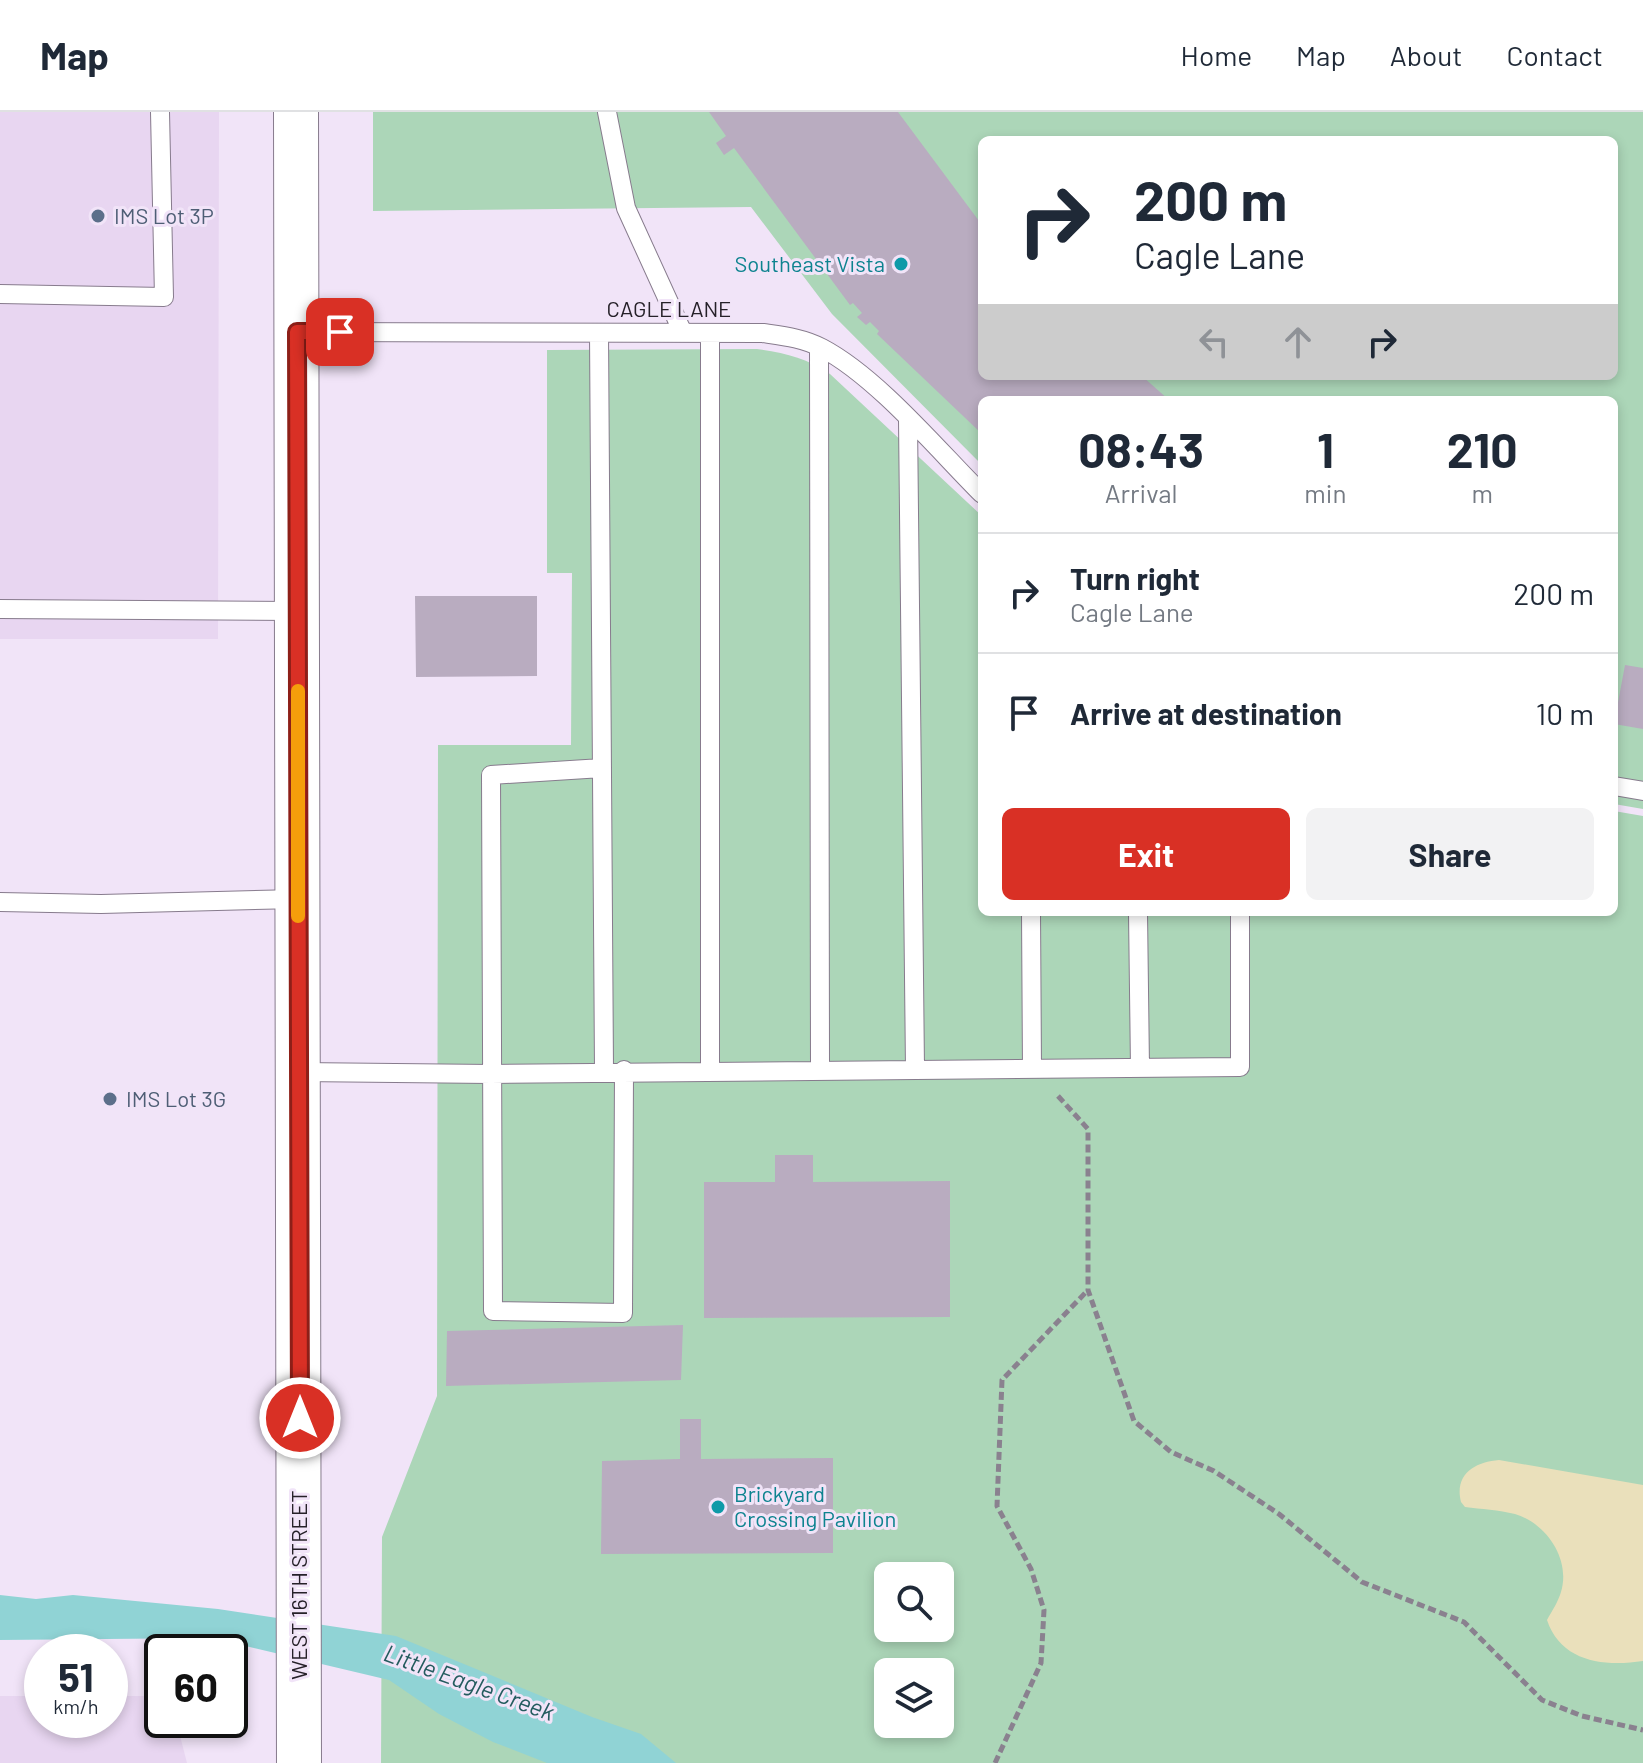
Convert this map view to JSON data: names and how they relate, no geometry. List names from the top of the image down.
{
  "streets": {
    "main road": ["WEST 16TH STREET"],
    "lane": ["CAGLE LANE"]
  },
  "crossings": [
    ["CAGLE LANE", "WEST 16TH STREET"]
  ],
  "water": ["Little Eagle Creek"],
  "places": [
    "IMS Lot 3P",
    "Southeast Vista",
    "IMS Lot 3G",
    "Brickyard Crossing Pavilion"
  ],
  "page": {
    "header": "Map",
    "nav": [
      "Home",
      "Map",
      "About",
      "Contact"
    ],
    "turn": ["200 m", "Cagle Lane"],
    "eta": [
      "08:43",
      "Arrival",
      "1",
      "min",
      "210",
      "m"
    ],
    "list": [
      {
        "name": "Turn right",
        "note": "Cagle Lane",
        "value": "200 m"
      },
      {
        "name": "Arrive at destination",
        "value": "10 m"
      }
    ],
    "buttons": ["Exit", "Share"],
    "speed": "51 km/h",
    "limit": "60"
  }
}
